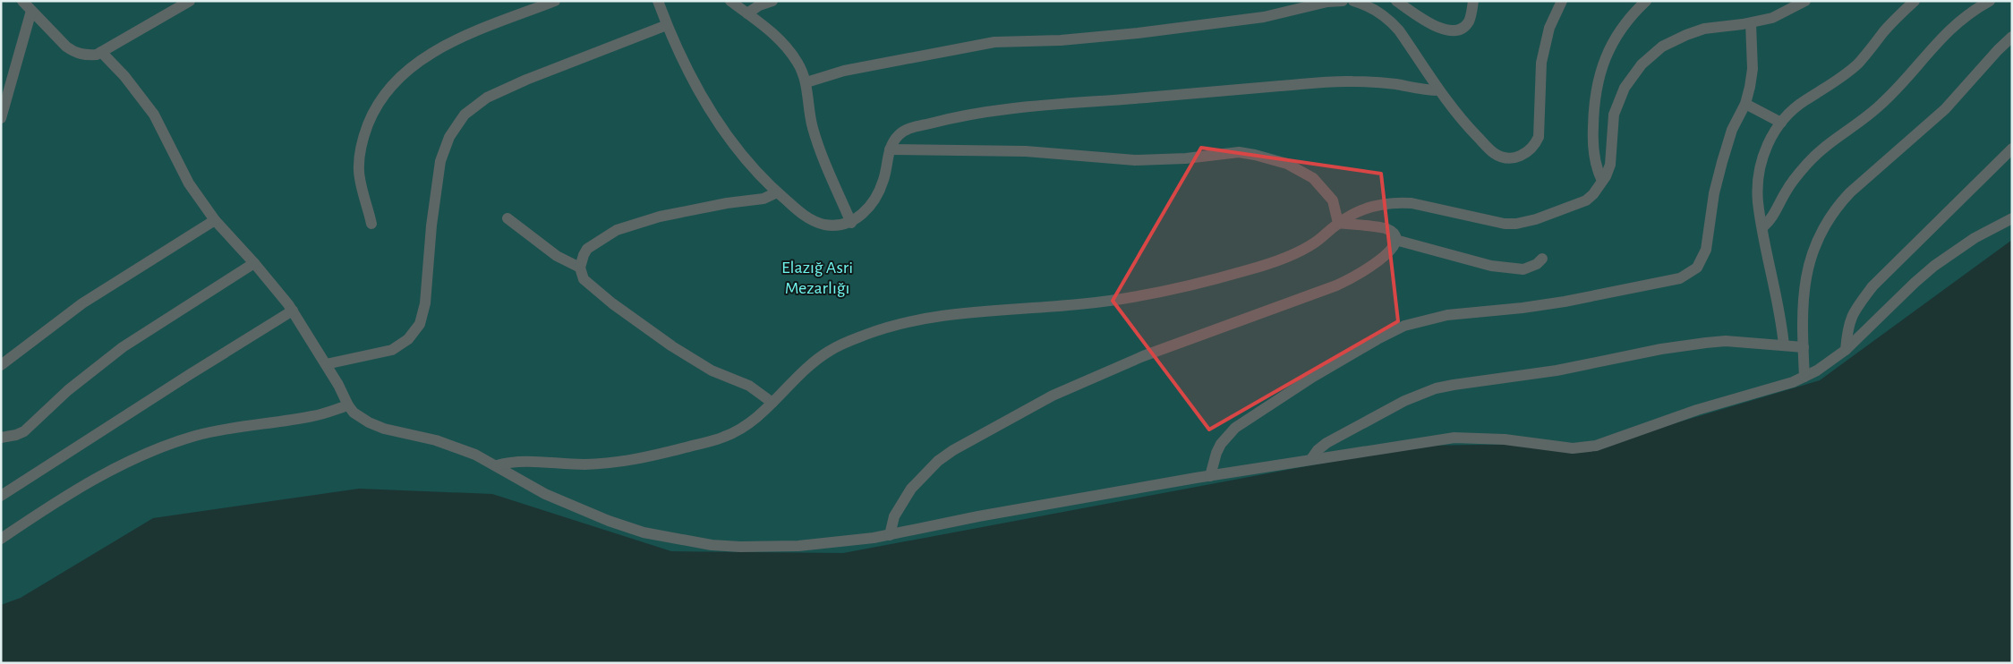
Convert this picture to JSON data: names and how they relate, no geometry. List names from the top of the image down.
{
  "parks": ["Elazığ Asri Mezarlığı"]
}
